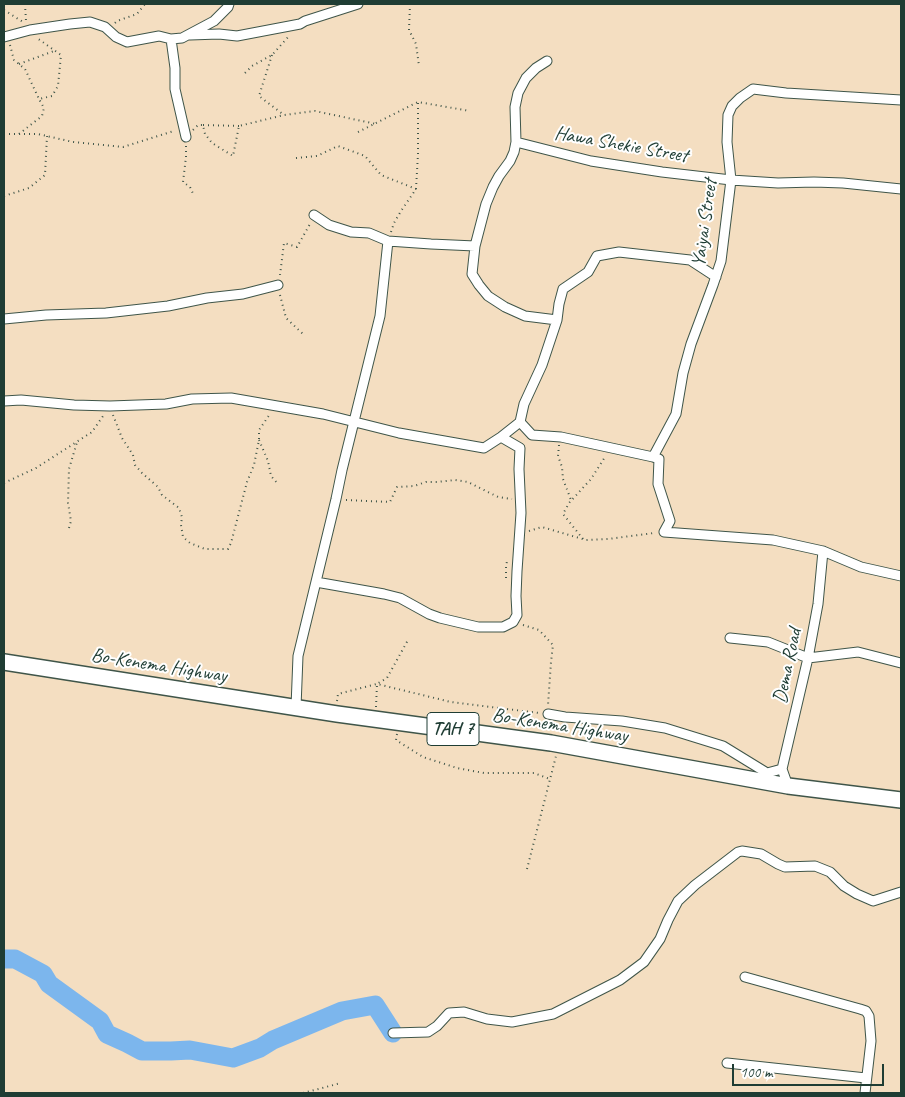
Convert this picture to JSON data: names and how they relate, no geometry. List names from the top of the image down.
{
  "streets": {
    "highway": ["Bo-Kenema Highway", "TAH 7"],
    "street": ["Hawa Shekie Street", "Yaiyai Street", "Dema Road"]
  },
  "crossings": [
    ["Hawa Shekie Street", "Yaiyai Street"]
  ],
  "scale_bar": "100 m"
}
